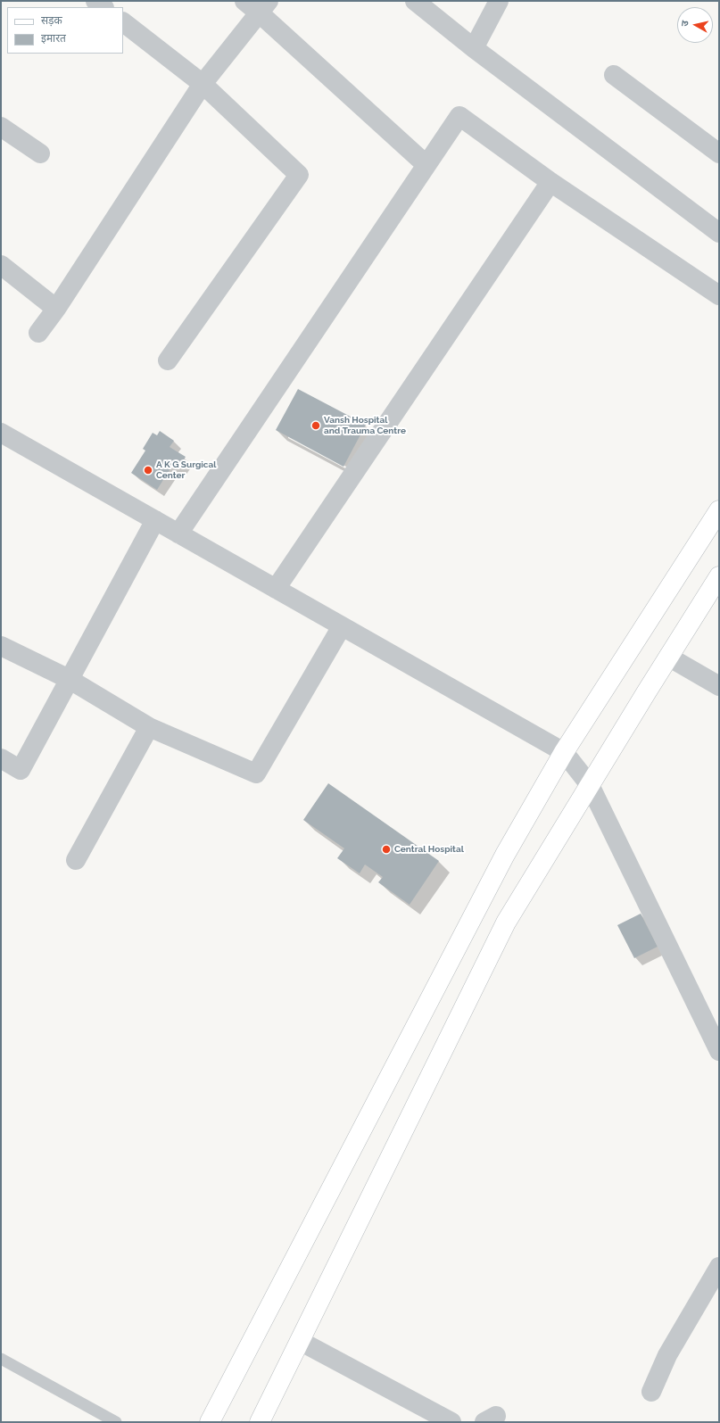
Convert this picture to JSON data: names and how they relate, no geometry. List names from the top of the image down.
{
  "places": ["Vansh Hospital and Trauma Centre", "A K G Surgical Center", "Central Hospital"],
  "legend": ["सड़क", "इमारत"],
  "north": "left"
}
